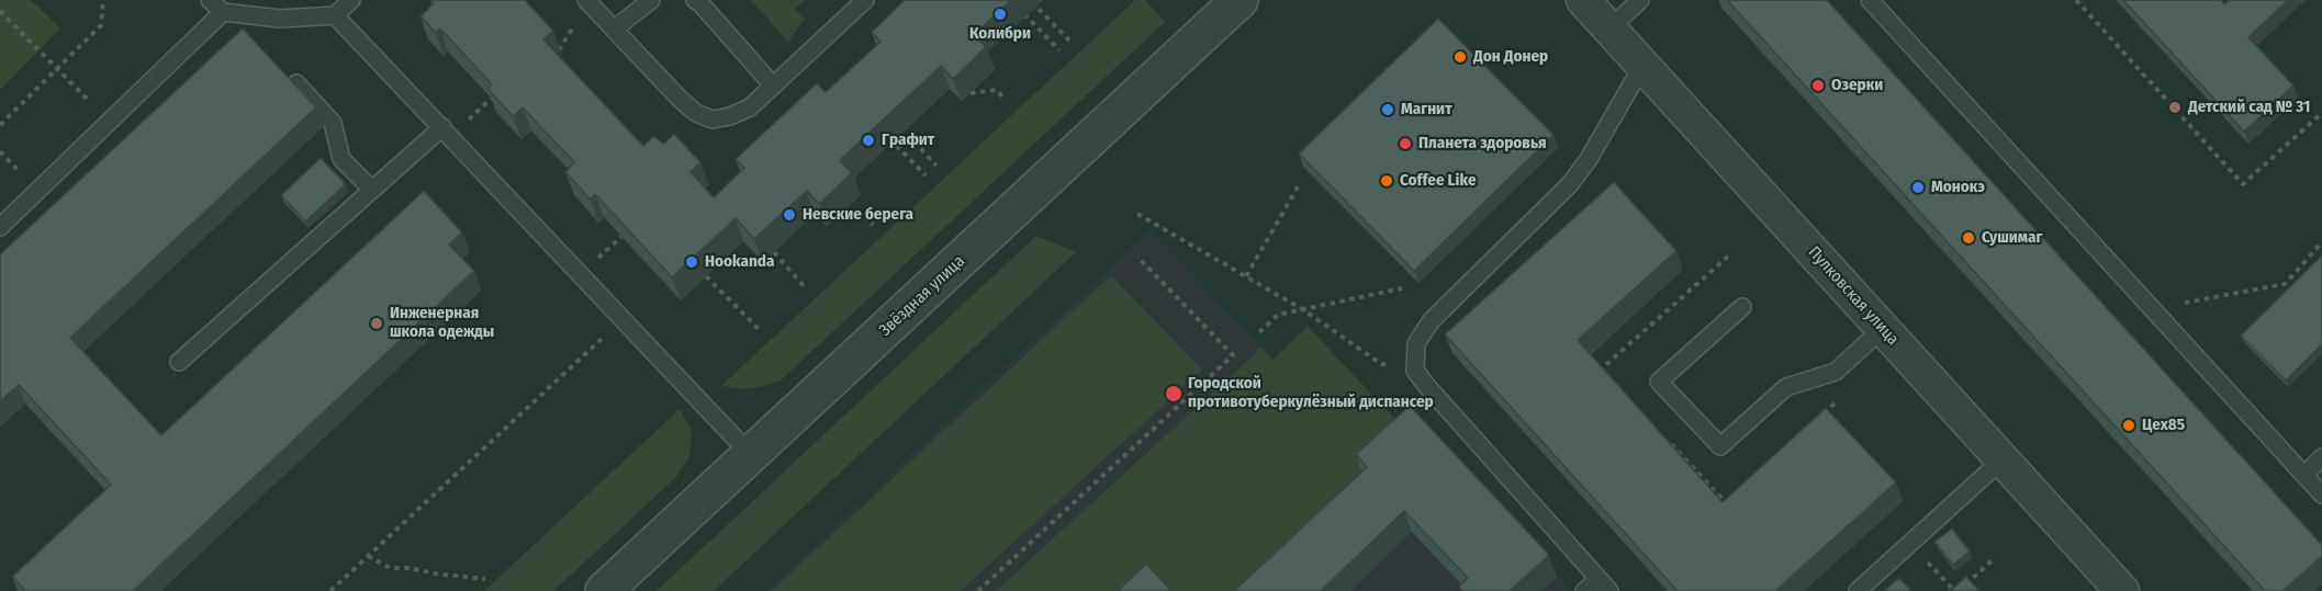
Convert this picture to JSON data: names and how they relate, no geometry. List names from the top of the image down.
{
  "streets": {
    "street": ["Звёздная улица", "Пулковская улица"]
  },
  "places": [
    "Колибри",
    "Дон Донер",
    "Озерки",
    "Детский сад № 31",
    "Магнит",
    "Графит",
    "Планета здоровья",
    "Coffee Like",
    "Монокэ",
    "Невские берега",
    "Сушимаг",
    "Hookanda",
    "Инженерная школа одежды",
    "Городской противотуберкулёзный диспансер",
    "Цех85"
  ]
}
